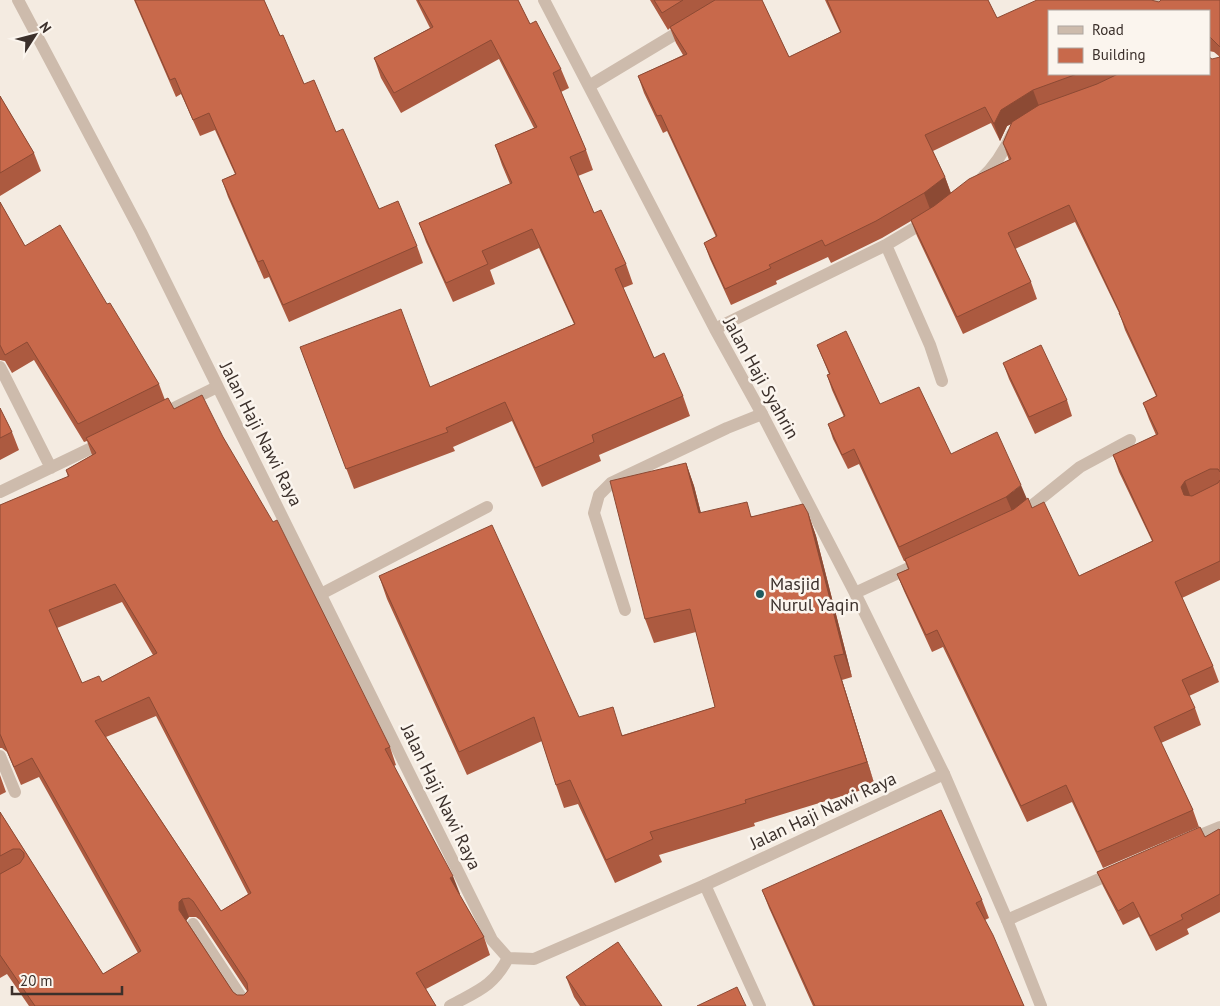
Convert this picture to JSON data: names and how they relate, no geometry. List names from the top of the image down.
{
  "streets": {
    "street": ["Jalan Haji Syahrin", "Jalan Haji Nawi Raya"]
  },
  "crossings": [
    ["Jalan Haji Syahrin", "Jalan Haji Nawi Raya"]
  ],
  "places": ["Masjid Nurul Yaqin"],
  "legend": ["Road", "Building"],
  "scale_bar": "20 m",
  "north": "top right"
}
